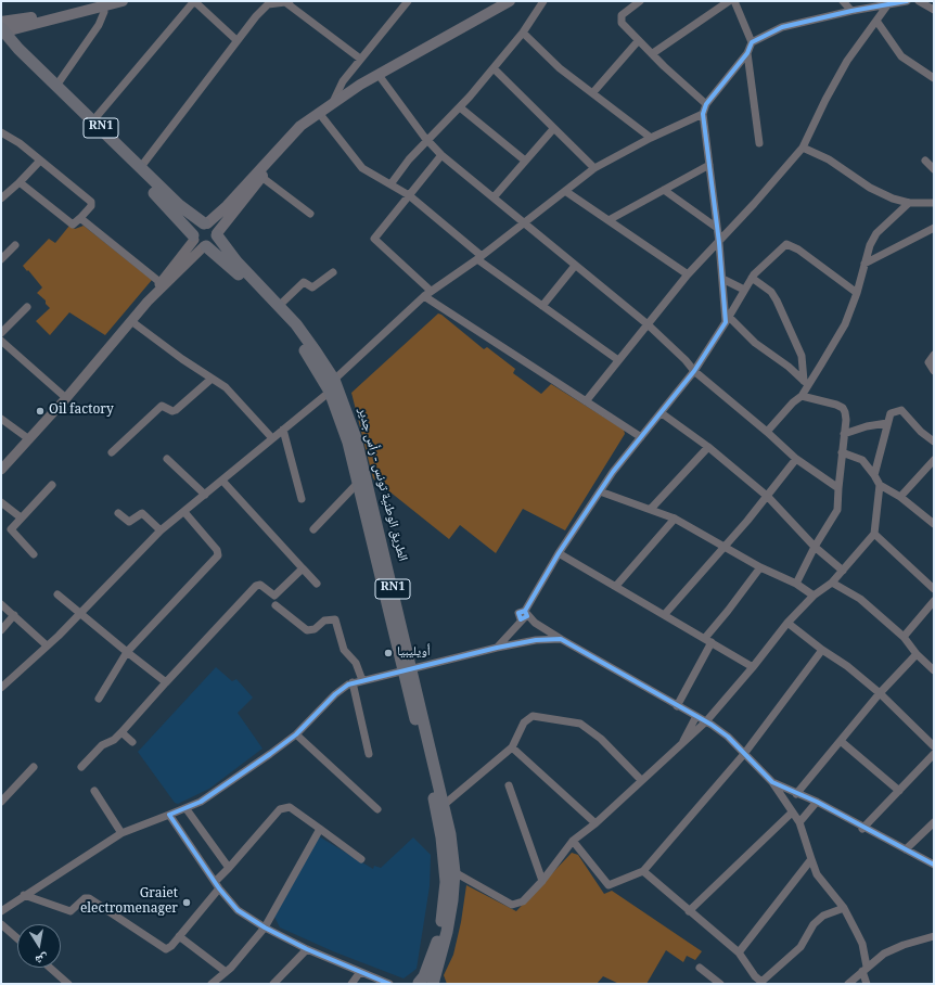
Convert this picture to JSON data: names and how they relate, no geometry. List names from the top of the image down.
{
  "streets": {
    "main road": ["RN1", "الطريق الوطنية تونس - رأس جدير"]
  },
  "crossings": [
    ["RN1", "الطريق الوطنية تونس - رأس جدير"]
  ],
  "places": ["Oil factory", "أويليبيا", "Graiet electromenager"],
  "north": "bottom"
}
